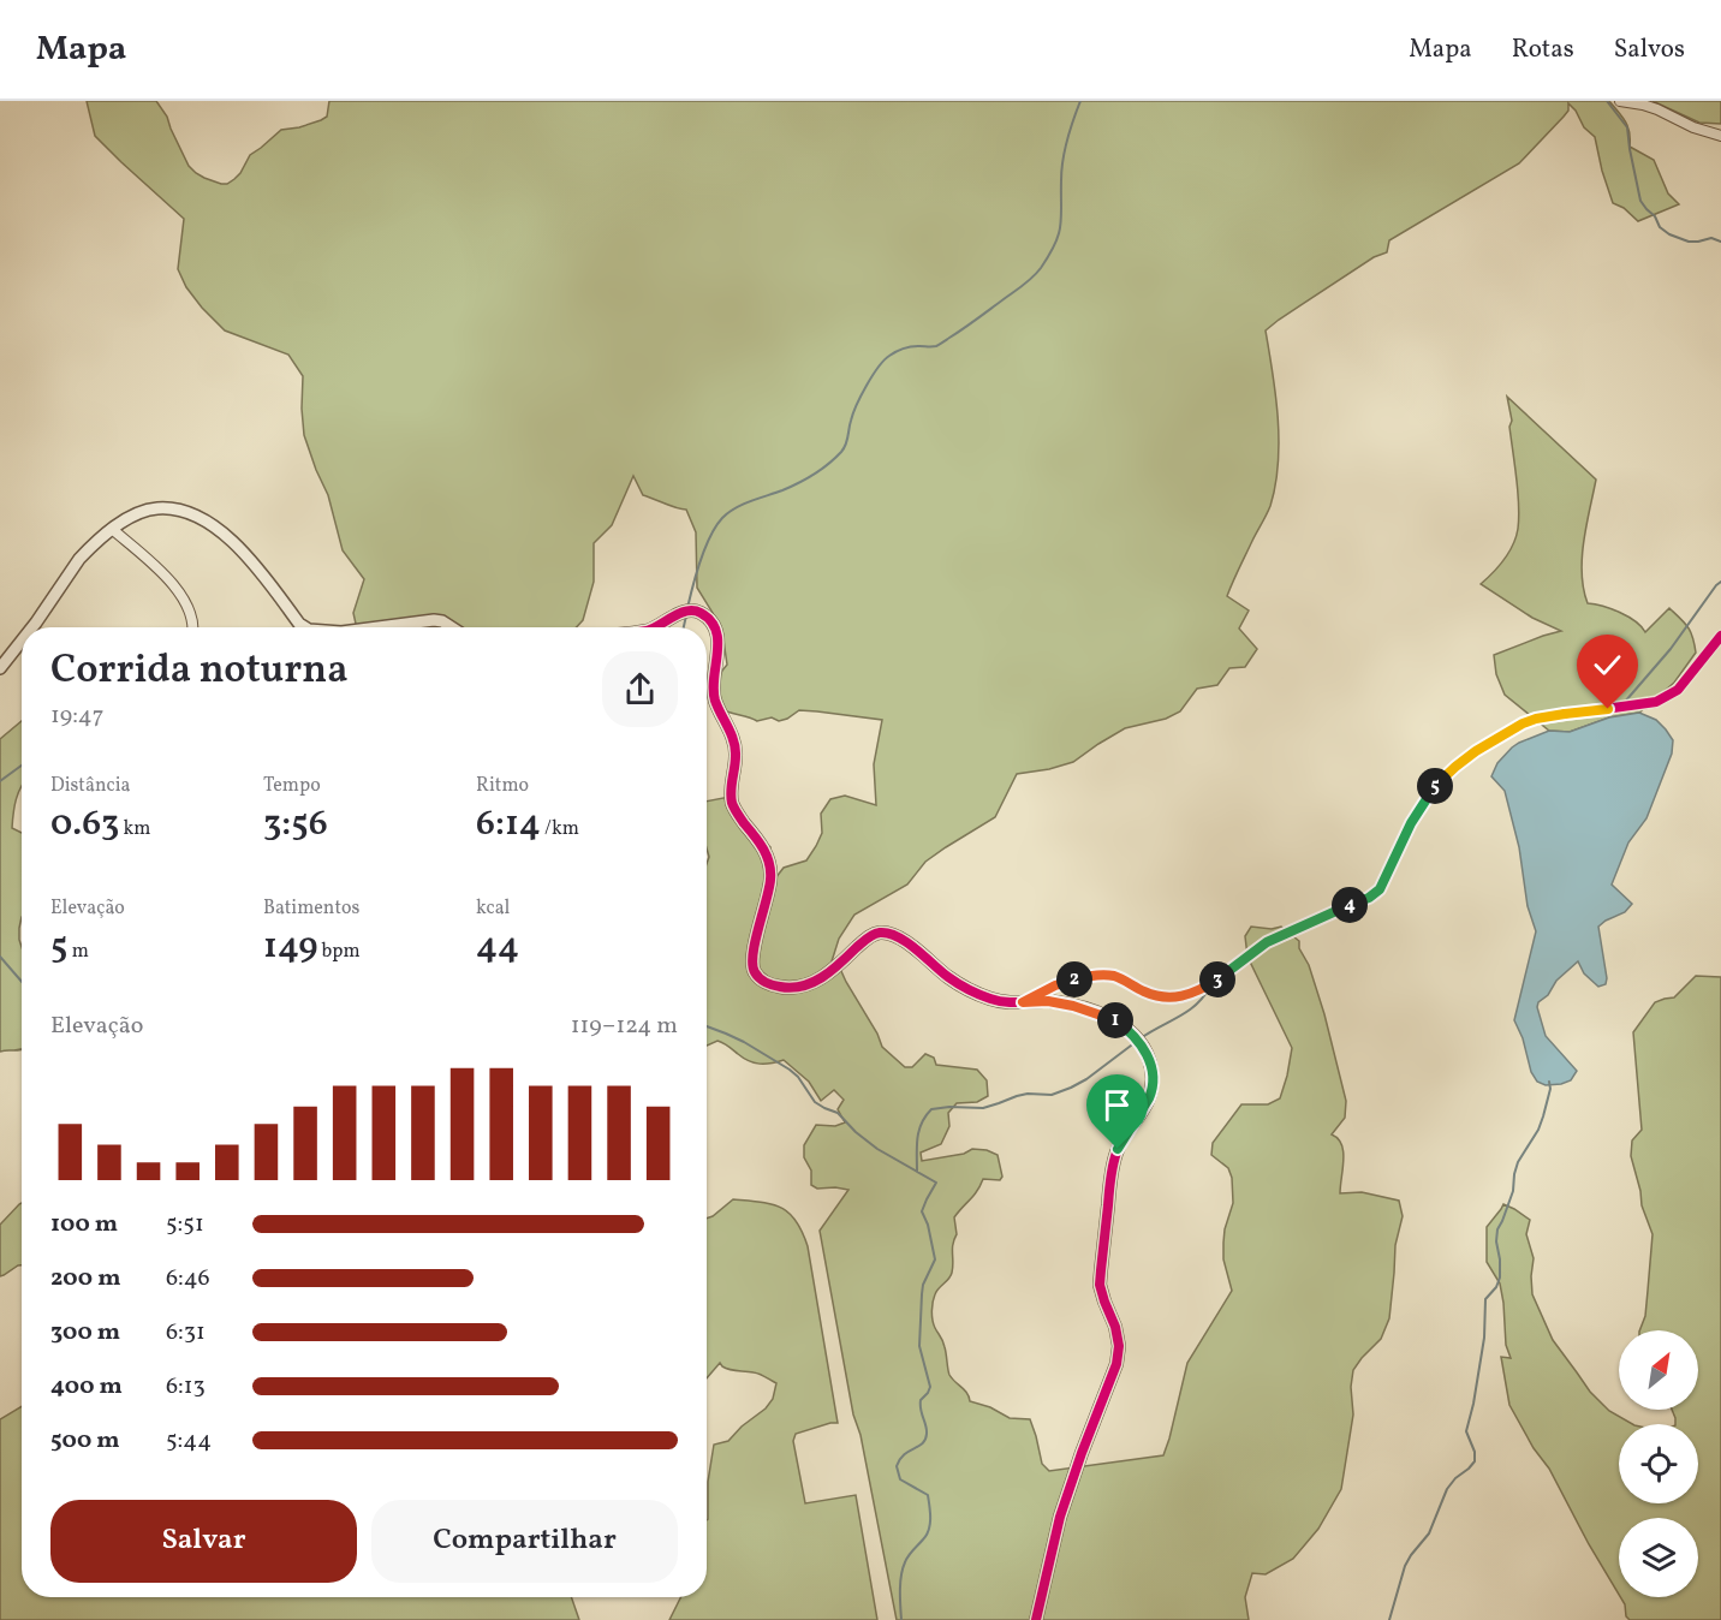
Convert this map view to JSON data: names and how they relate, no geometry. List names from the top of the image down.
{
  "north": "top right",
  "page": {
    "header": "Mapa",
    "nav": ["Mapa", "Rotas", "Salvos"],
    "heading": ["Corrida noturna", "19:47"],
    "stats": [
      ["Distância", "0.63 km"],
      ["Tempo", "3:56"],
      ["Ritmo", "6:14 /km"],
      ["Elevação", "5 m"],
      ["Batimentos", "149 bpm"],
      ["kcal", "44"]
    ],
    "pins": [
      "5",
      "4",
      "2",
      "3",
      "1"
    ],
    "chart": ["Elevação", "119–124 m"],
    "list": [
      {
        "name": "100 m",
        "note": "5:51"
      },
      {
        "name": "200 m",
        "note": "6:46"
      },
      {
        "name": "300 m",
        "note": "6:31"
      },
      {
        "name": "400 m",
        "note": "6:13"
      },
      {
        "name": "500 m",
        "note": "5:44"
      }
    ],
    "buttons": ["Salvar", "Compartilhar"]
  }
}
